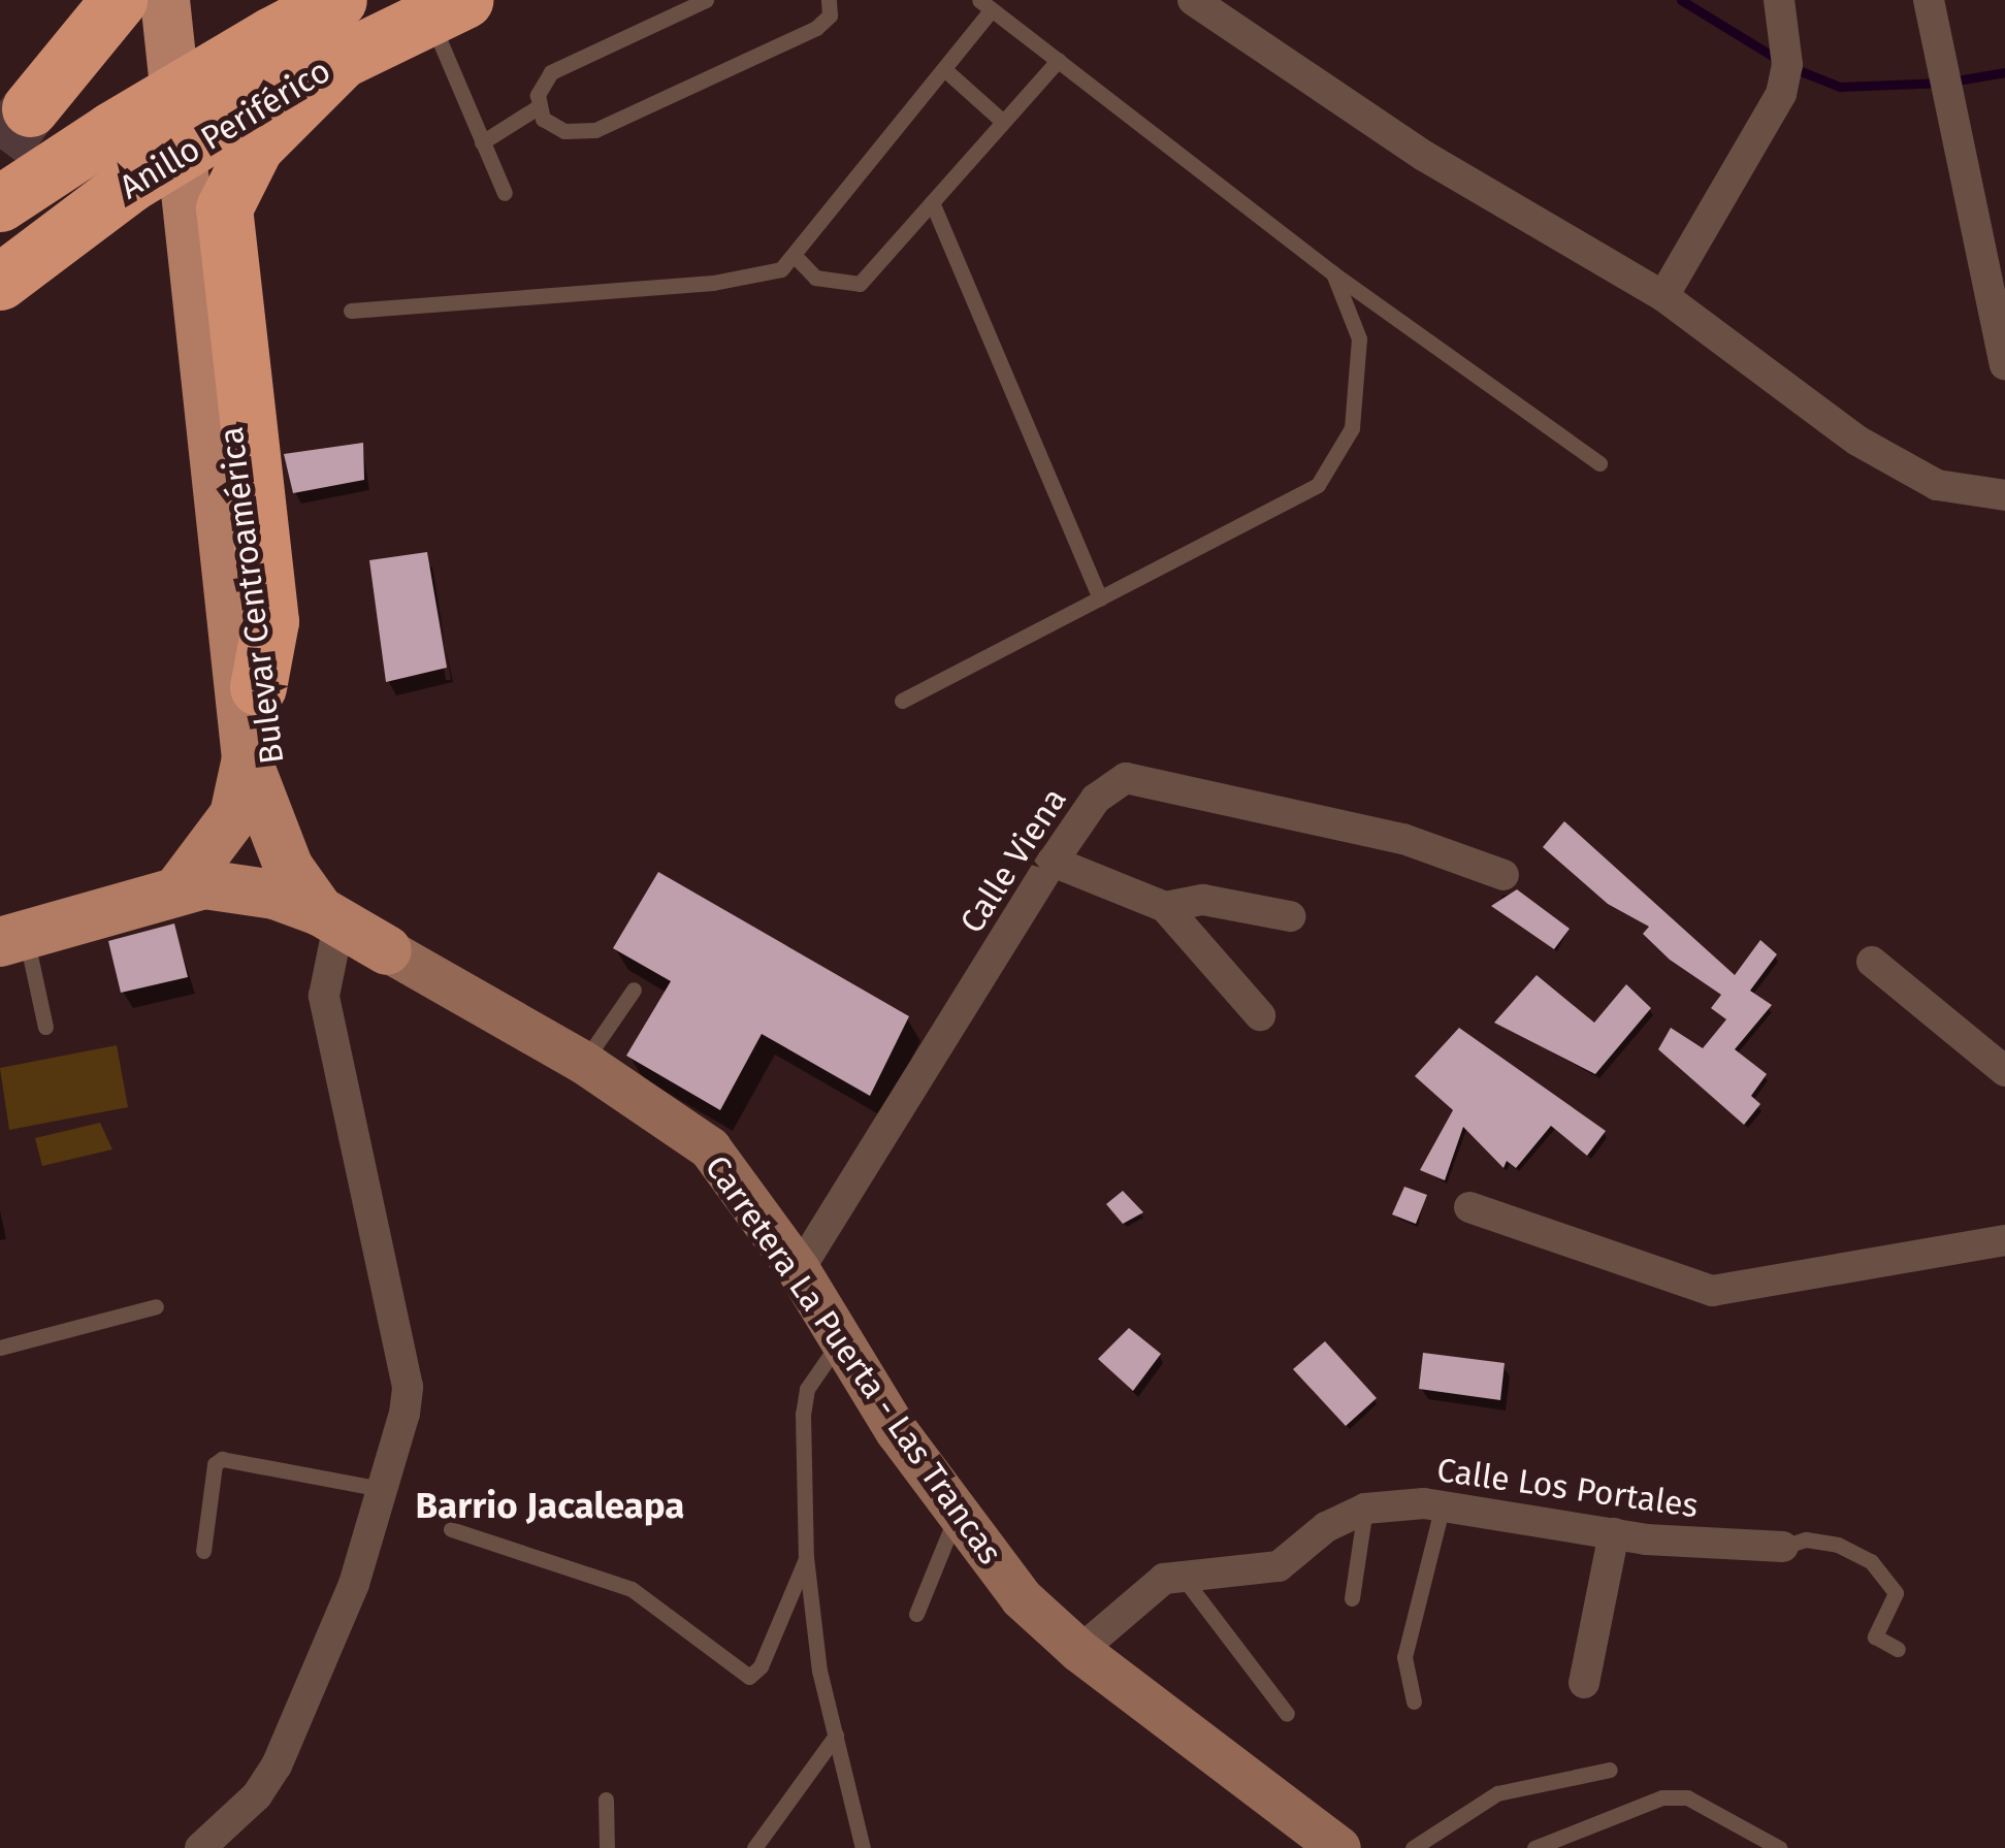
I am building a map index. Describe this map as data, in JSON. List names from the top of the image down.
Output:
{
  "streets": {
    "highway": ["Anillo Periférico"],
    "main road": ["Bulevar Centroamérica"],
    "street": ["Calle Viena", "Carretera La Puerta - Las Trancas", "Calle Los Portales"]
  },
  "crossings": [
    ["Bulevar Centroamérica", "Carretera La Puerta - Las Trancas"],
    ["Calle Viena", "Carretera La Puerta - Las Trancas"],
    ["Carretera La Puerta - Las Trancas", "Calle Los Portales"]
  ],
  "districts": ["Barrio Jacaleapa"]
}
